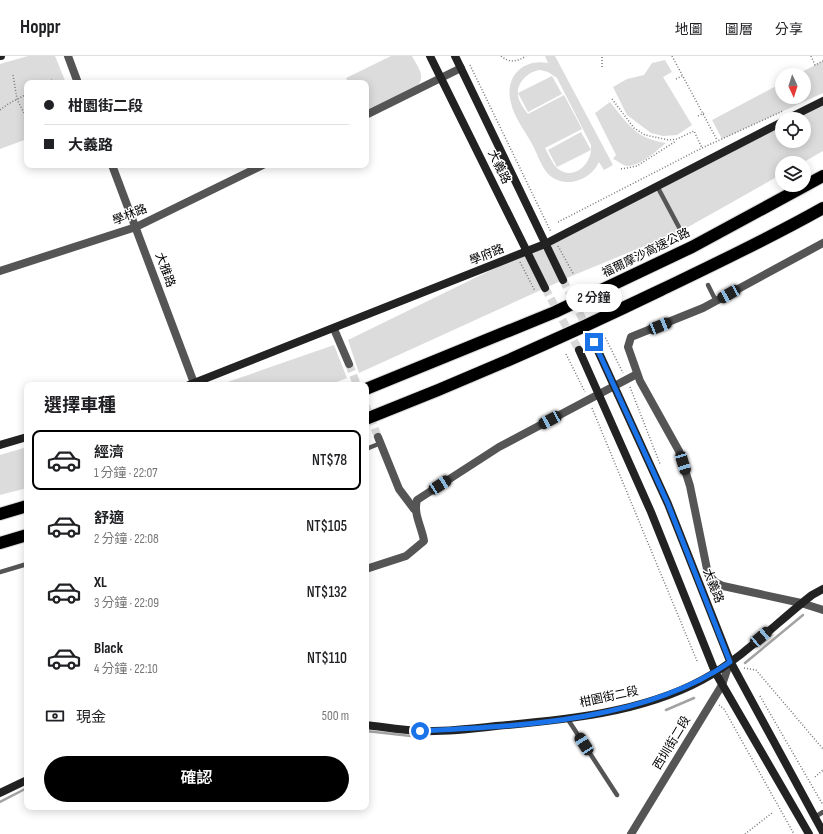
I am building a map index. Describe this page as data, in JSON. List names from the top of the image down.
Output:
{
  "streets": {
    "highway": ["福爾摩沙高速公路"],
    "street": [
      "大義路",
      "學林路",
      "學府路",
      "大雅路",
      "柑園街二段",
      "西圳街二段"
    ]
  },
  "crossings": [
    ["大義路", "學府路"],
    ["大義路", "柑園街二段"],
    ["大義路", "西圳街二段"],
    ["學林路", "大雅路"],
    ["柑園街二段", "西圳街二段"]
  ],
  "north": "bottom",
  "page": {
    "header": "Hoppr",
    "nav": ["地圖", "圖層", "分享"],
    "banner": ["柑園街二段", "大義路"],
    "bubble": "2 分鐘",
    "heading": "選擇車種",
    "list": [
      {
        "name": "經濟",
        "note": "1 分鐘 · 22:07",
        "value": "NT$78"
      },
      {
        "name": "舒適",
        "note": "2 分鐘 · 22:08",
        "value": "NT$105"
      },
      {
        "name": "XL",
        "note": "3 分鐘 · 22:09",
        "value": "NT$132"
      },
      {
        "name": "Black",
        "note": "4 分鐘 · 22:10",
        "value": "NT$110"
      }
    ],
    "pay": ["現金", "500 m"],
    "buttons": "確認"
  }
}
